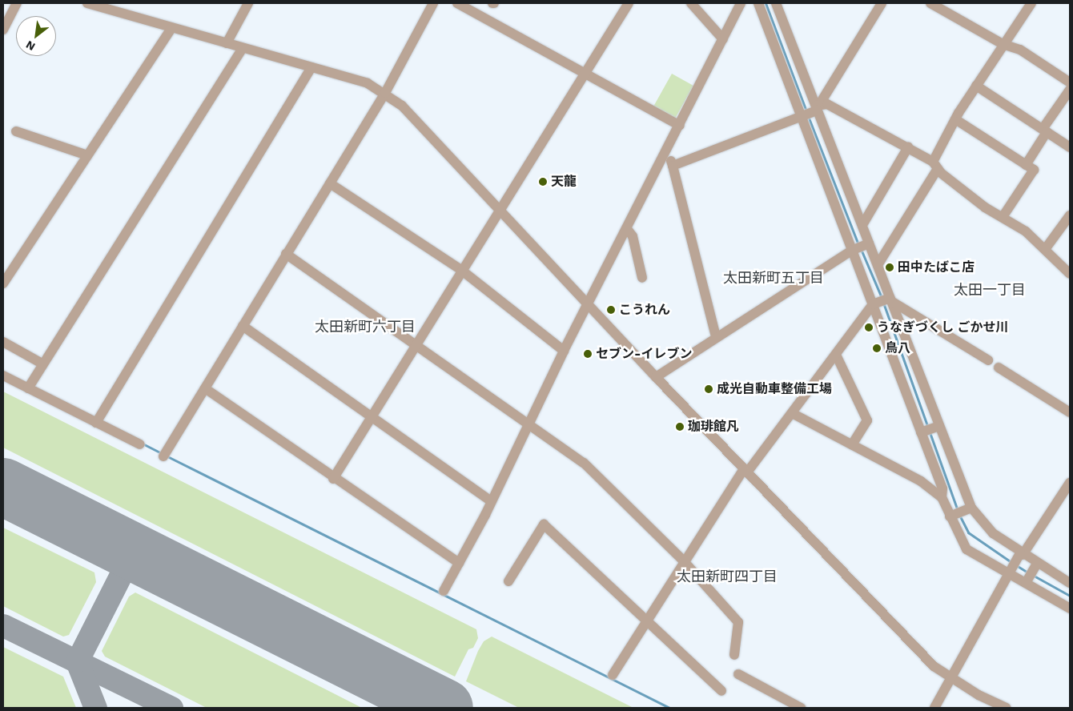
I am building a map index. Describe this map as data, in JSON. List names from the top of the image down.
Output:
{
  "districts": [
    "太田新町五丁目",
    "太田一丁目",
    "太田新町六丁目",
    "太田新町四丁目"
  ],
  "places": [
    "天龍",
    "田中たばこ店",
    "こうれん",
    "うなぎづくし ごかせ川",
    "鳥八",
    "セブン-イレブン",
    "成光自動車整備工場",
    "珈琲館凡"
  ],
  "north": "bottom left"
}
